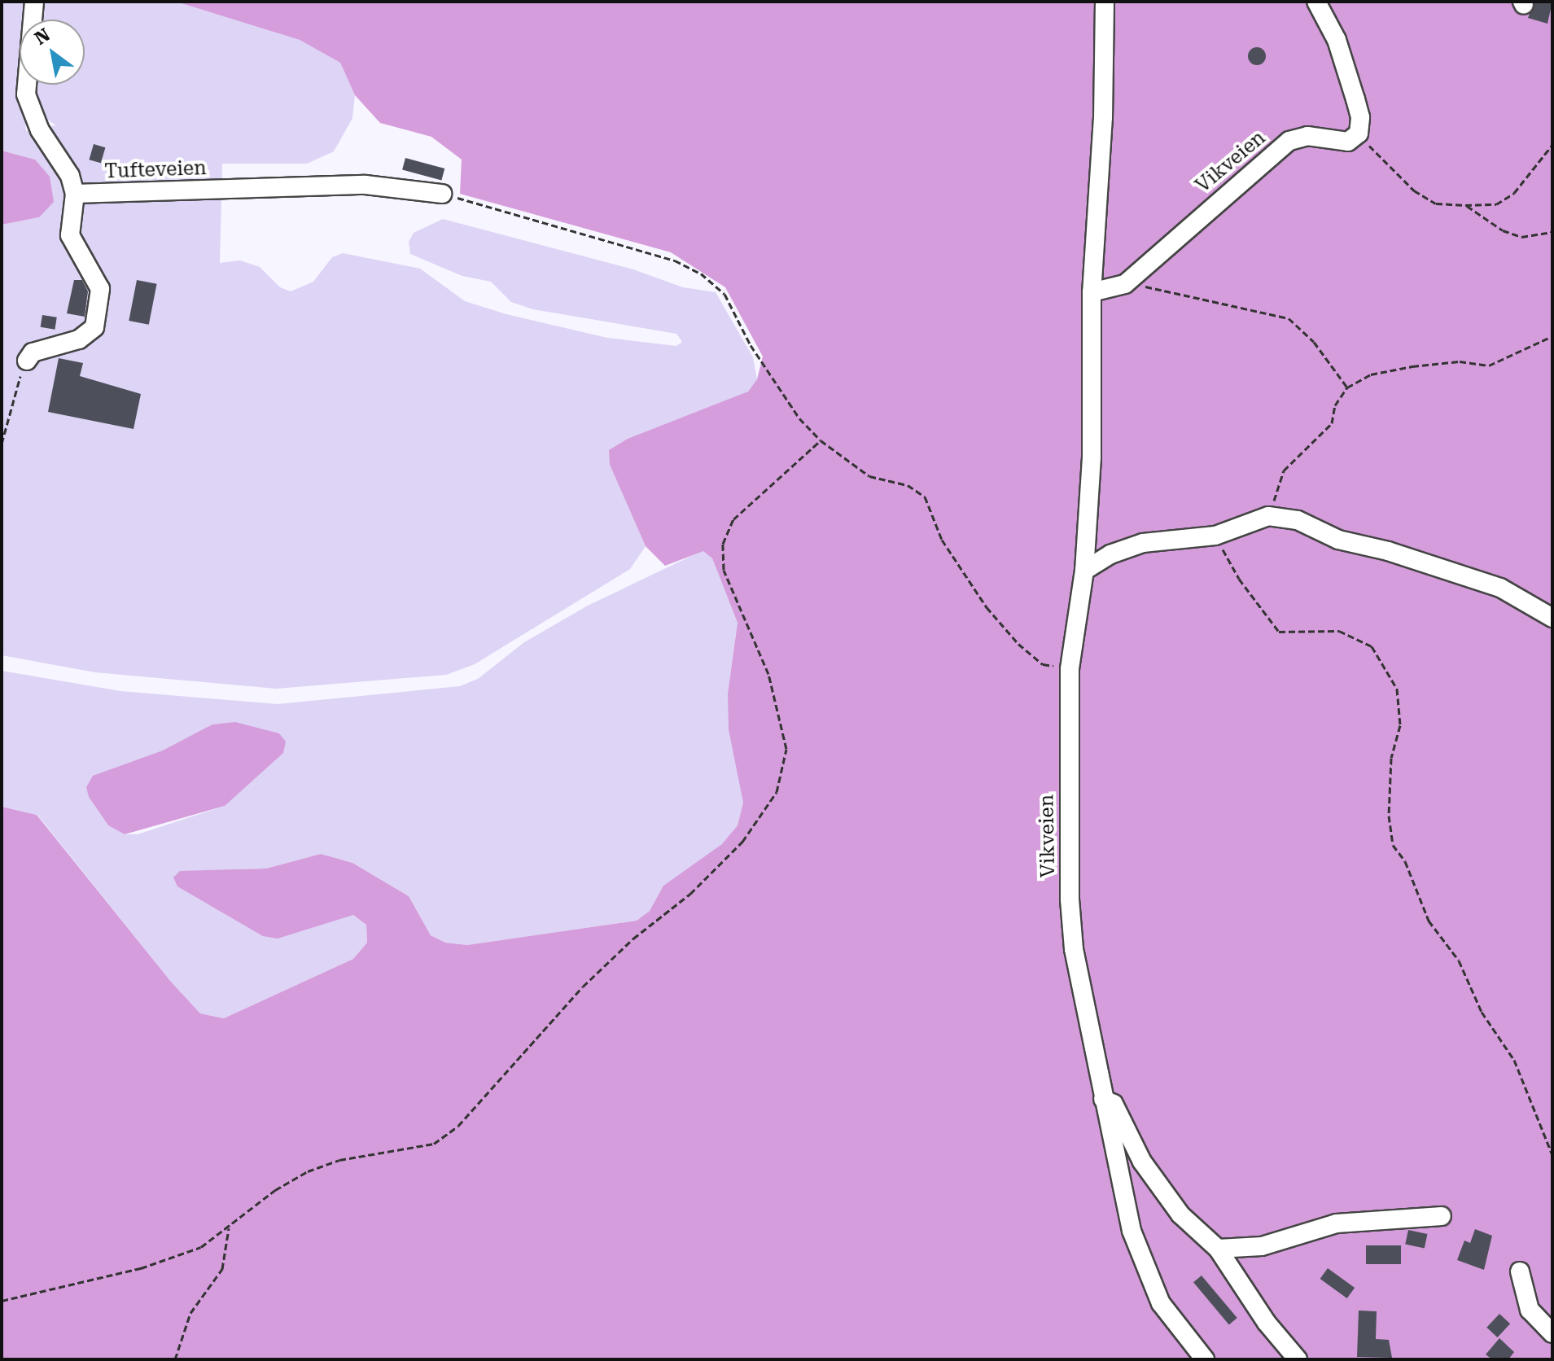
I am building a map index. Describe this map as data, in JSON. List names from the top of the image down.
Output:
{
  "streets": {
    "street": ["Vikveien", "Tufteveien"]
  },
  "north": "top left"
}
